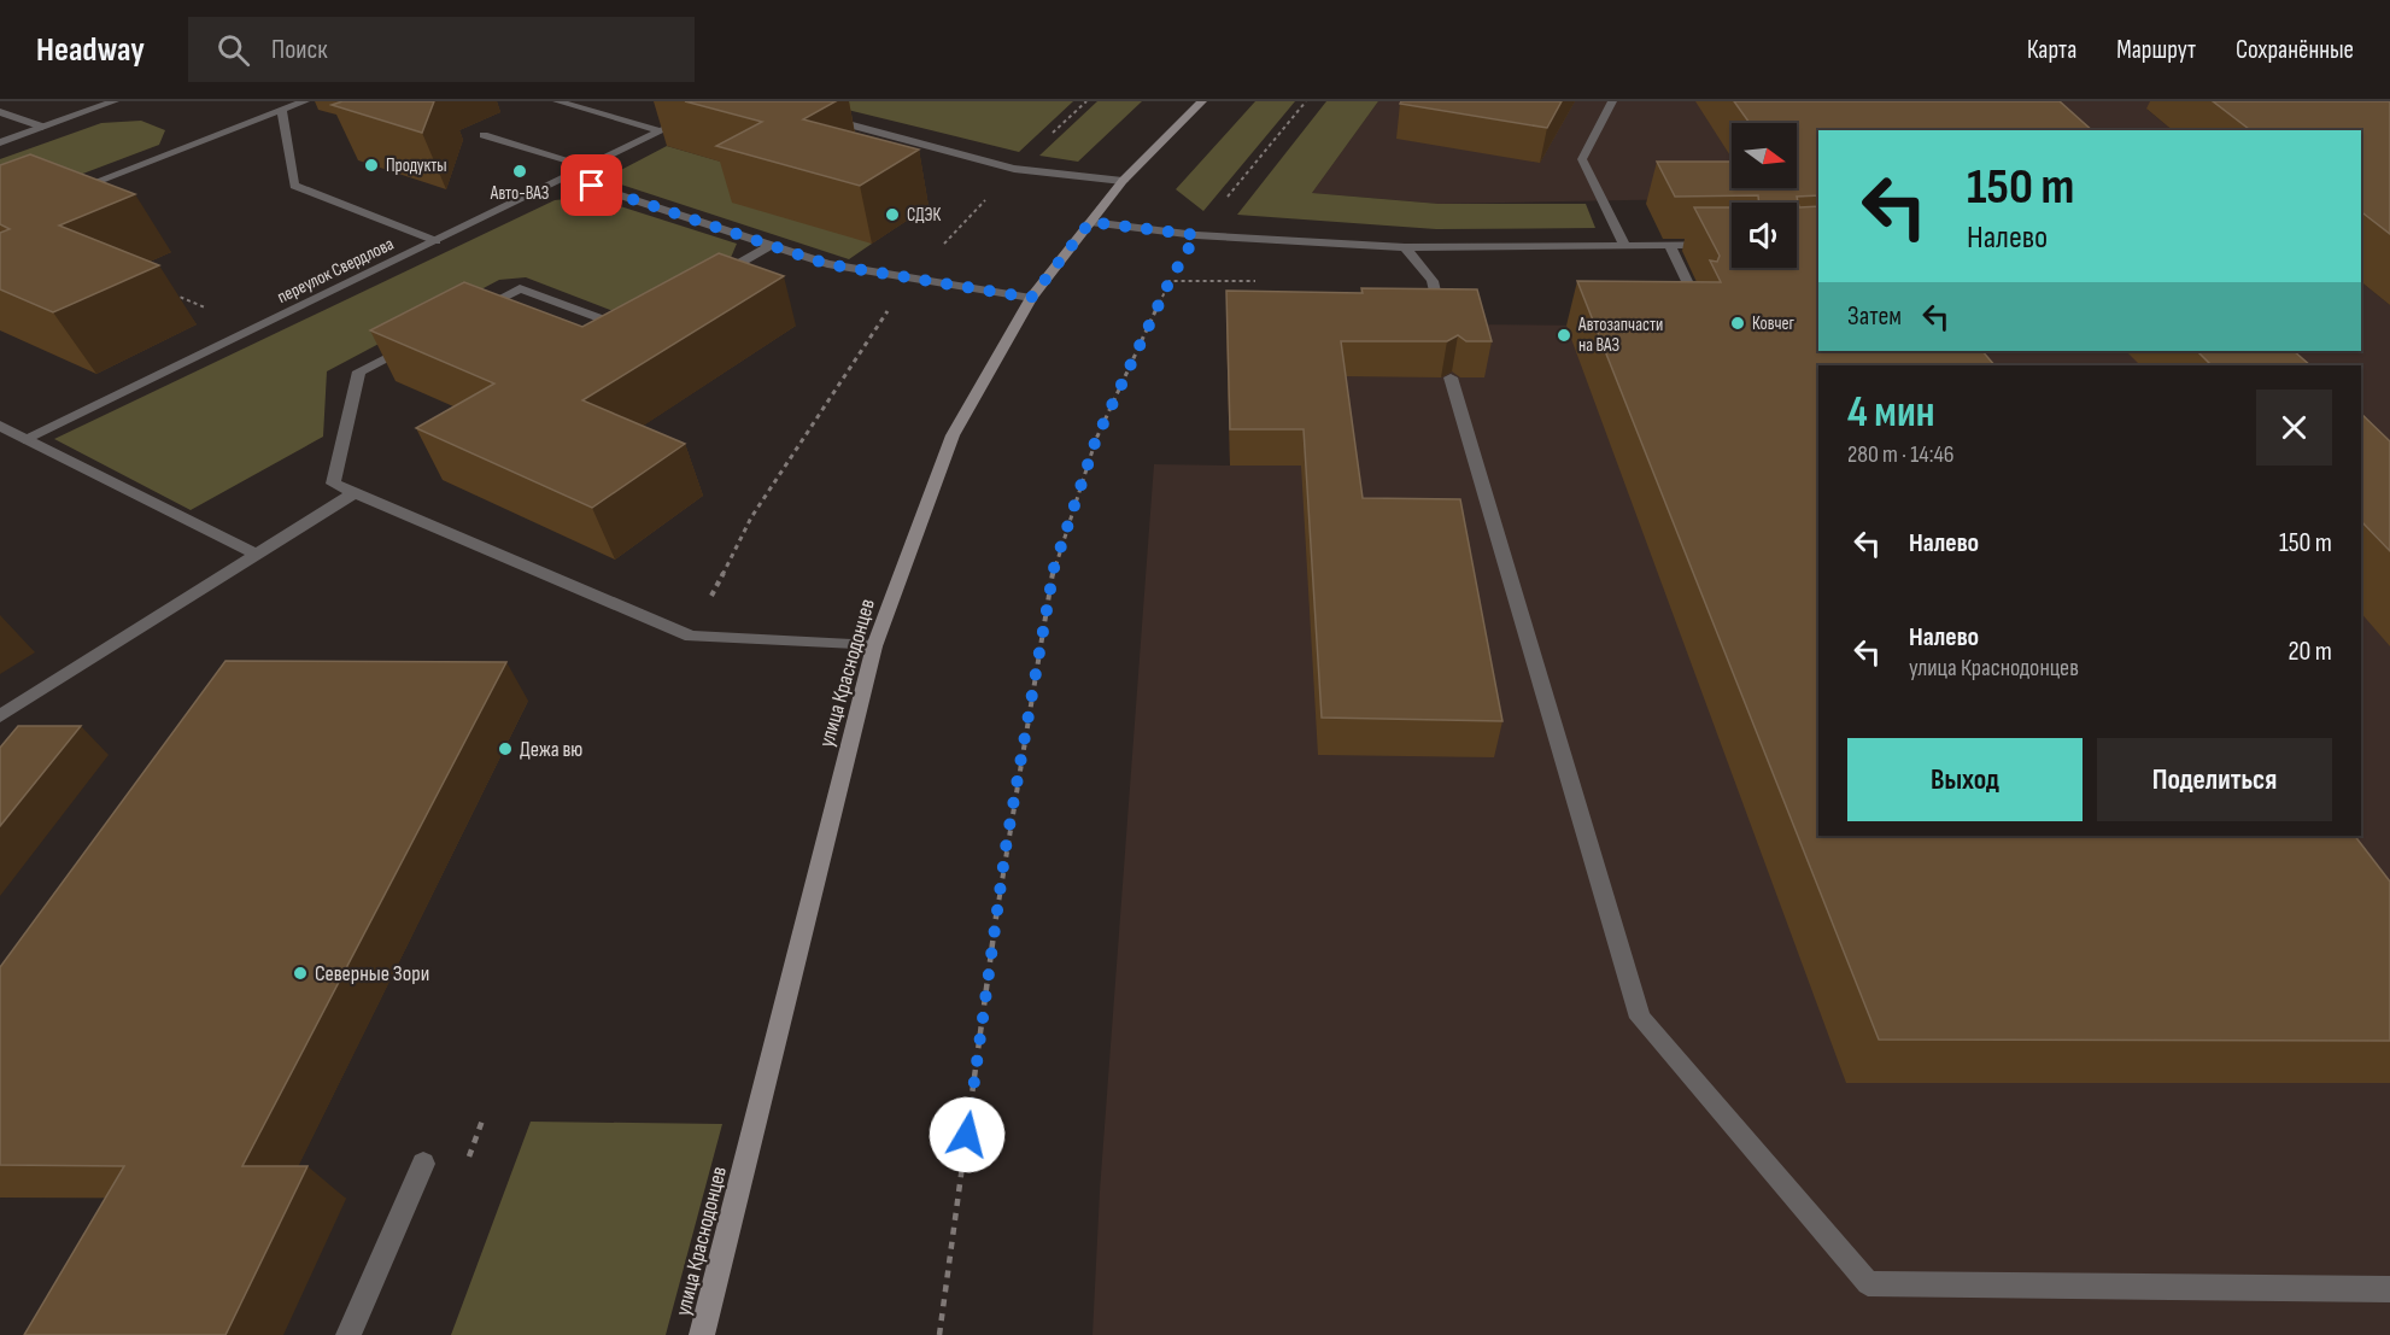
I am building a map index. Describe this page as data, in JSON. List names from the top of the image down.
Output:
{
  "streets": {
    "main road": ["улица Краснодонцев"],
    "street": ["переулок Свердлова"]
  },
  "places": [
    "Продукты",
    "Авто-ВАЗ",
    "СДЭК",
    "Ковчег",
    "Автозапчасти на ВАЗ",
    "Дежа вю",
    "Северные Зори"
  ],
  "north": "right",
  "page": {
    "header": "Headway",
    "search": "Поиск",
    "nav": ["Карта", "Маршрут", "Сохранённые"],
    "turn": ["150 m", "Налево"],
    "then": "Затем",
    "heading": ["4 мин", "280 m · 14:46"],
    "list": [
      {
        "name": "Налево",
        "value": "150 m"
      },
      {
        "name": "Налево",
        "note": "улица Краснодонцев",
        "value": "20 m"
      }
    ],
    "buttons": ["Выход", "Поделиться"]
  }
}
